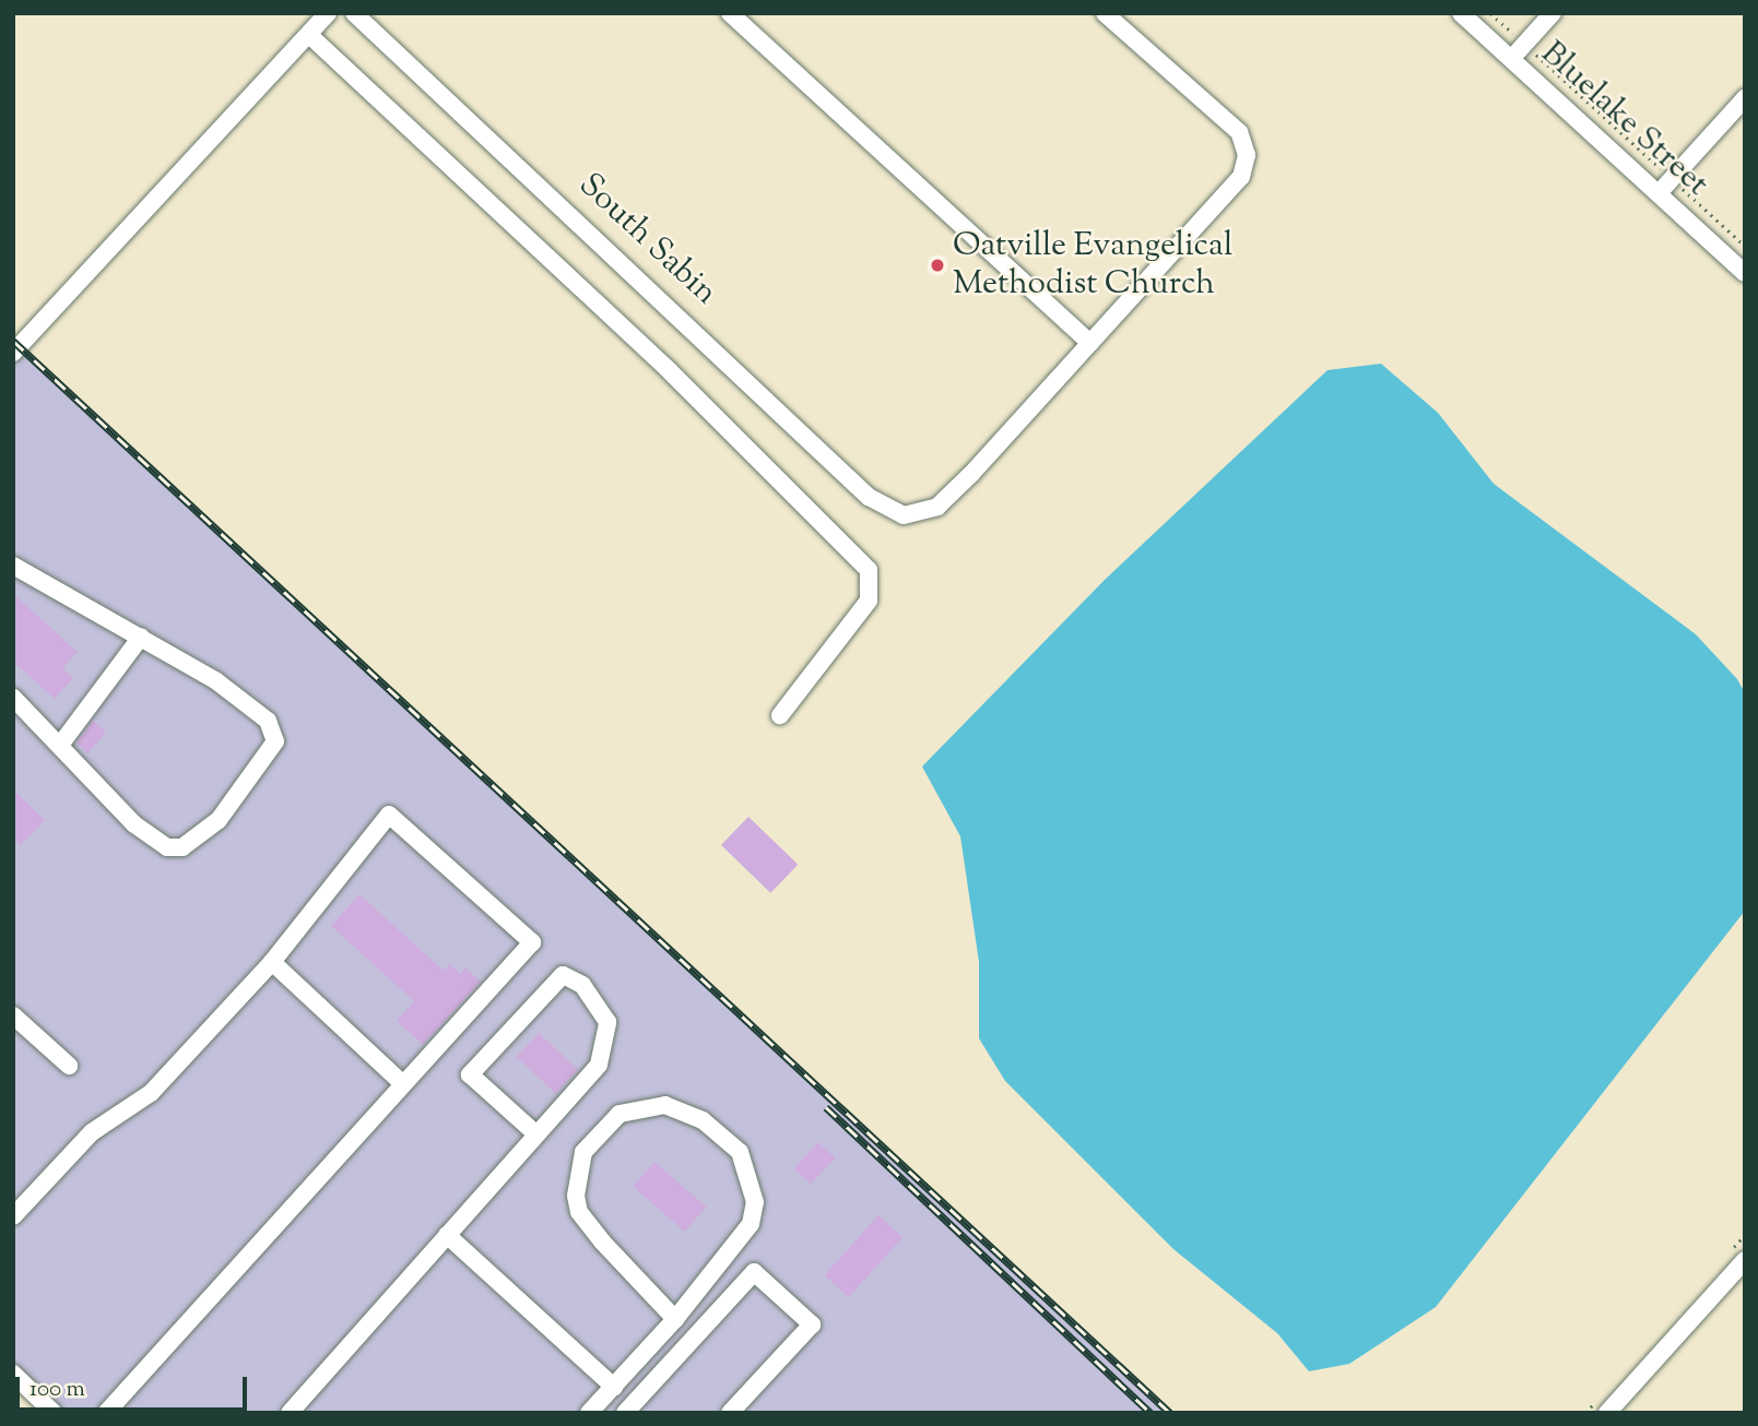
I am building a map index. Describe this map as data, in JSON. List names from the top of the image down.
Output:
{
  "streets": {
    "street": ["Bluelake Street", "South Sabin"]
  },
  "places": ["Oatville Evangelical Methodist Church"],
  "scale_bar": "100 m"
}
